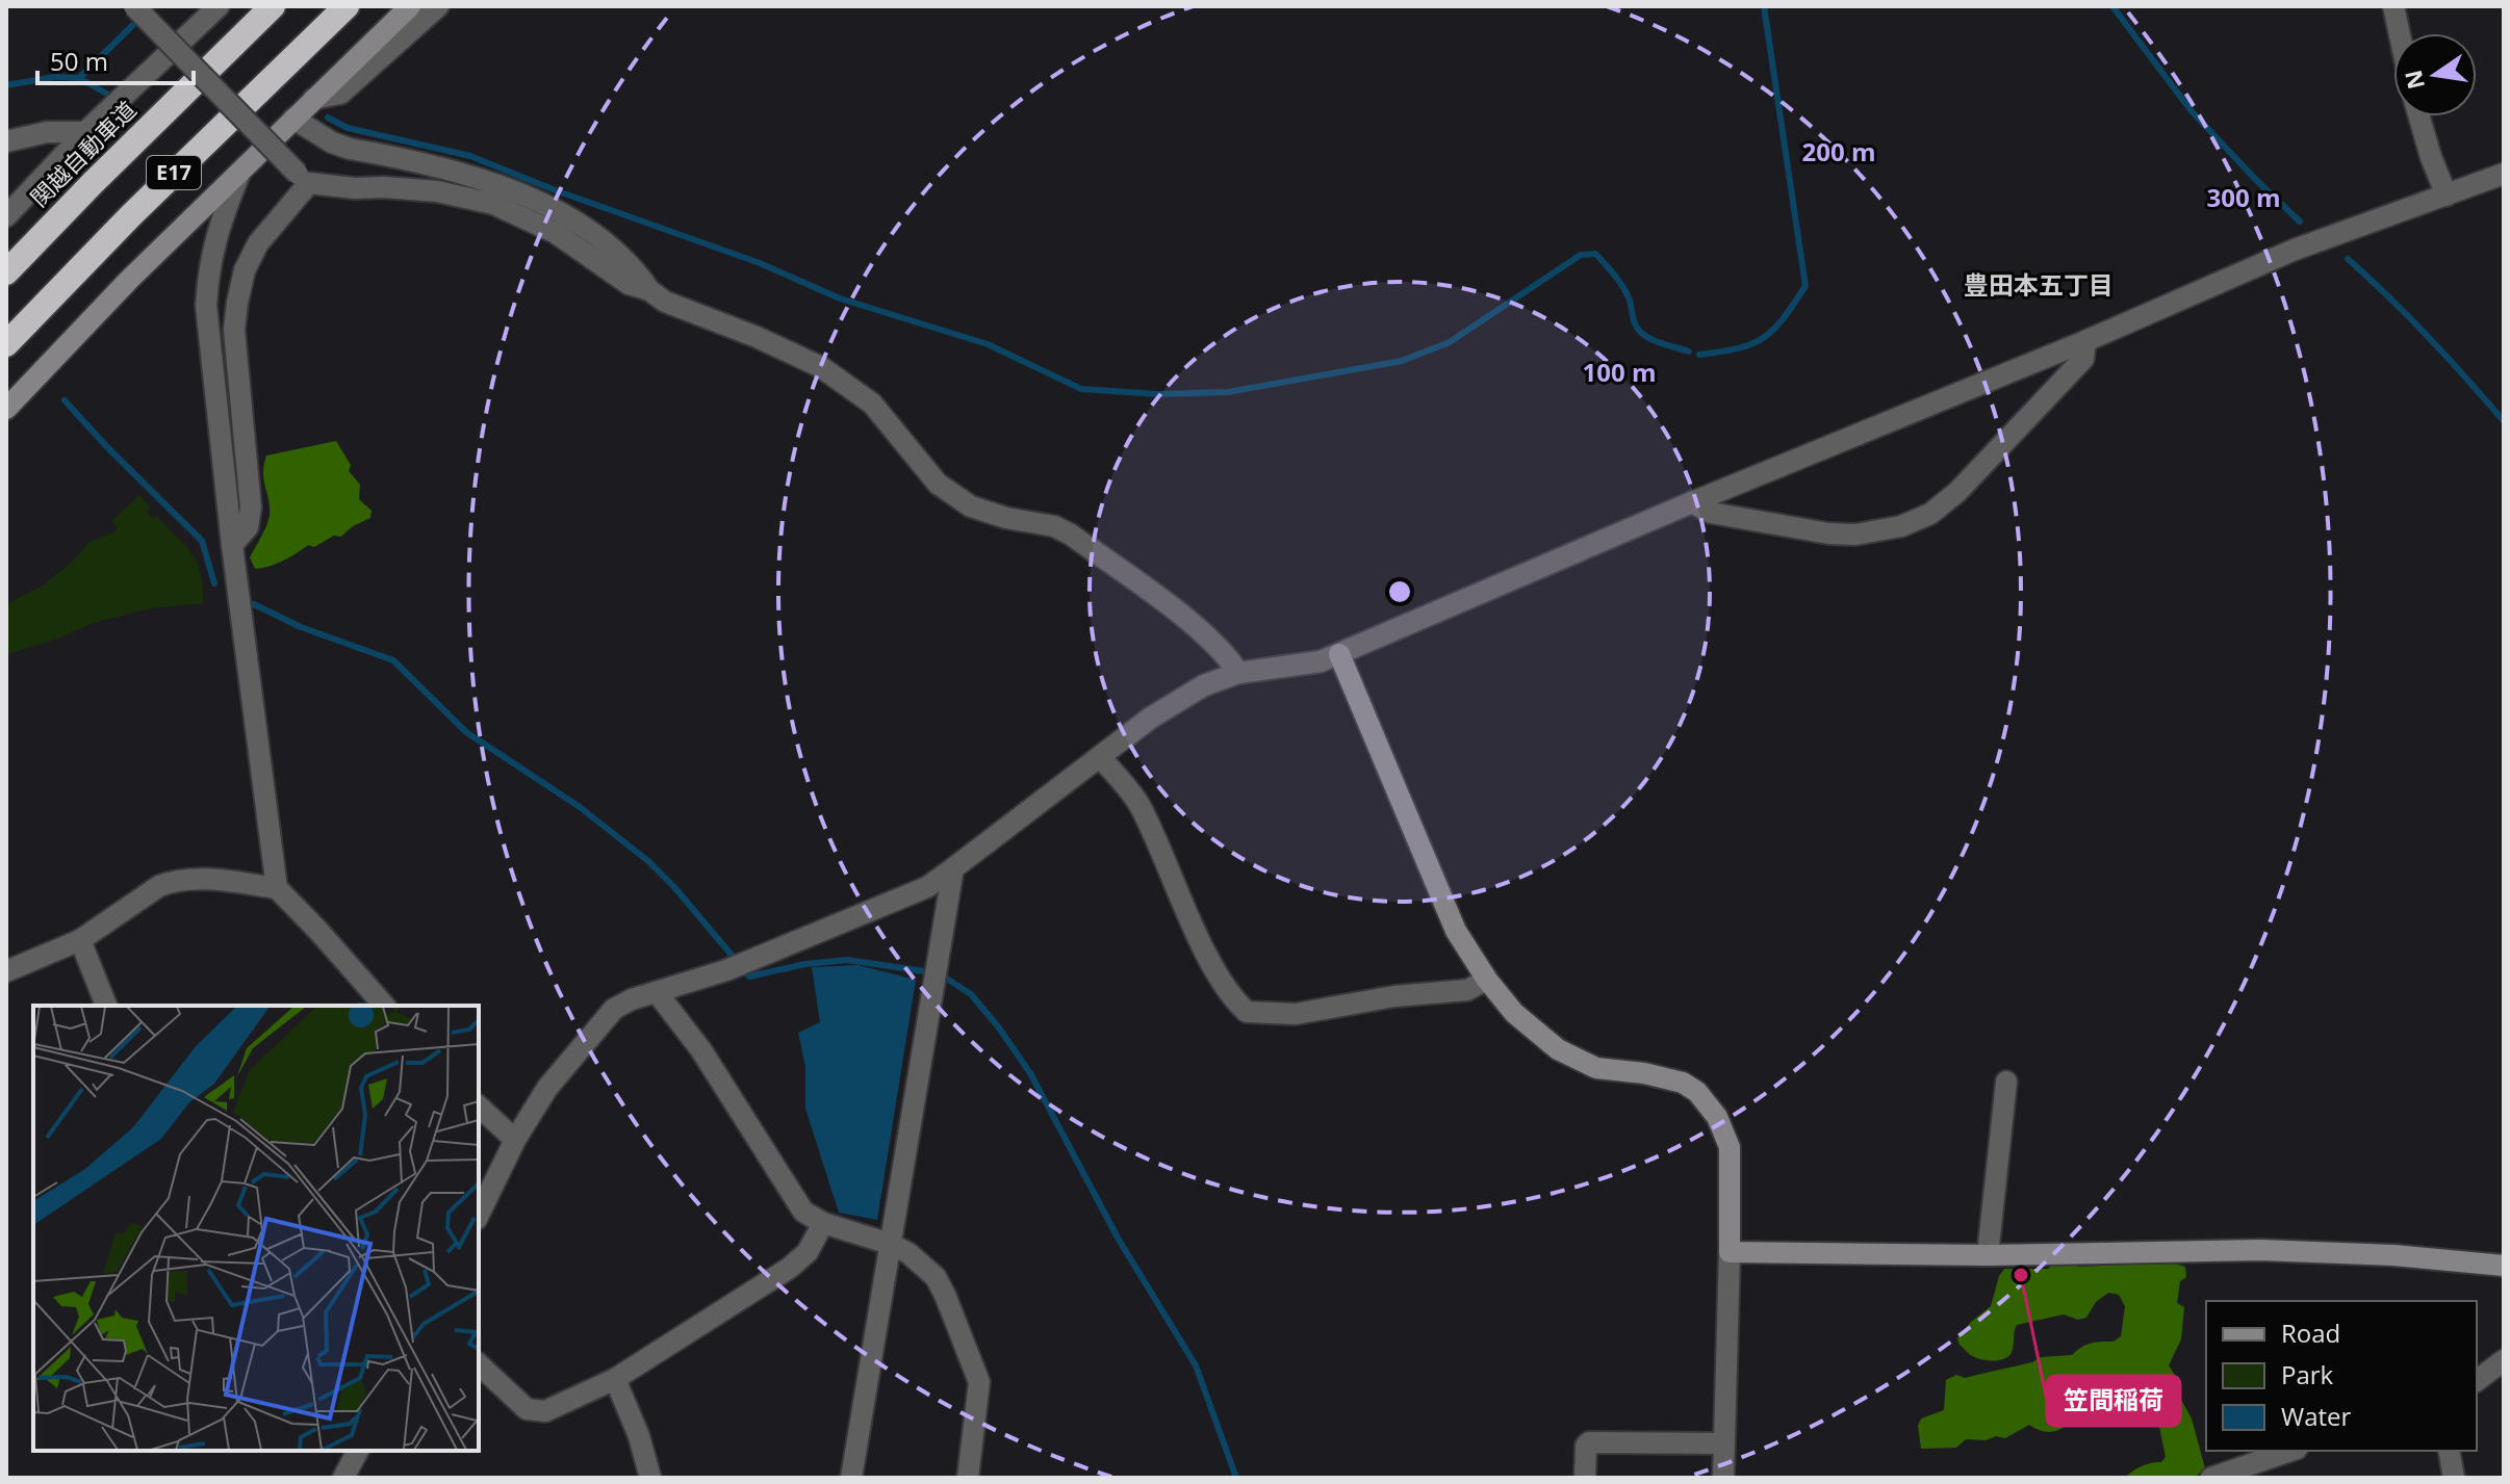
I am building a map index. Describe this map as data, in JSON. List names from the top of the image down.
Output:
{
  "streets": {
    "highway": ["関越自動車道", "E17"]
  },
  "districts": ["豊田本五丁目"],
  "places": ["笠間稲荷"],
  "legend": ["Road", "Park", "Water"],
  "scale_bar": "50 m",
  "north": "left",
  "rings": ["200 m", "300 m", "100 m"]
}
